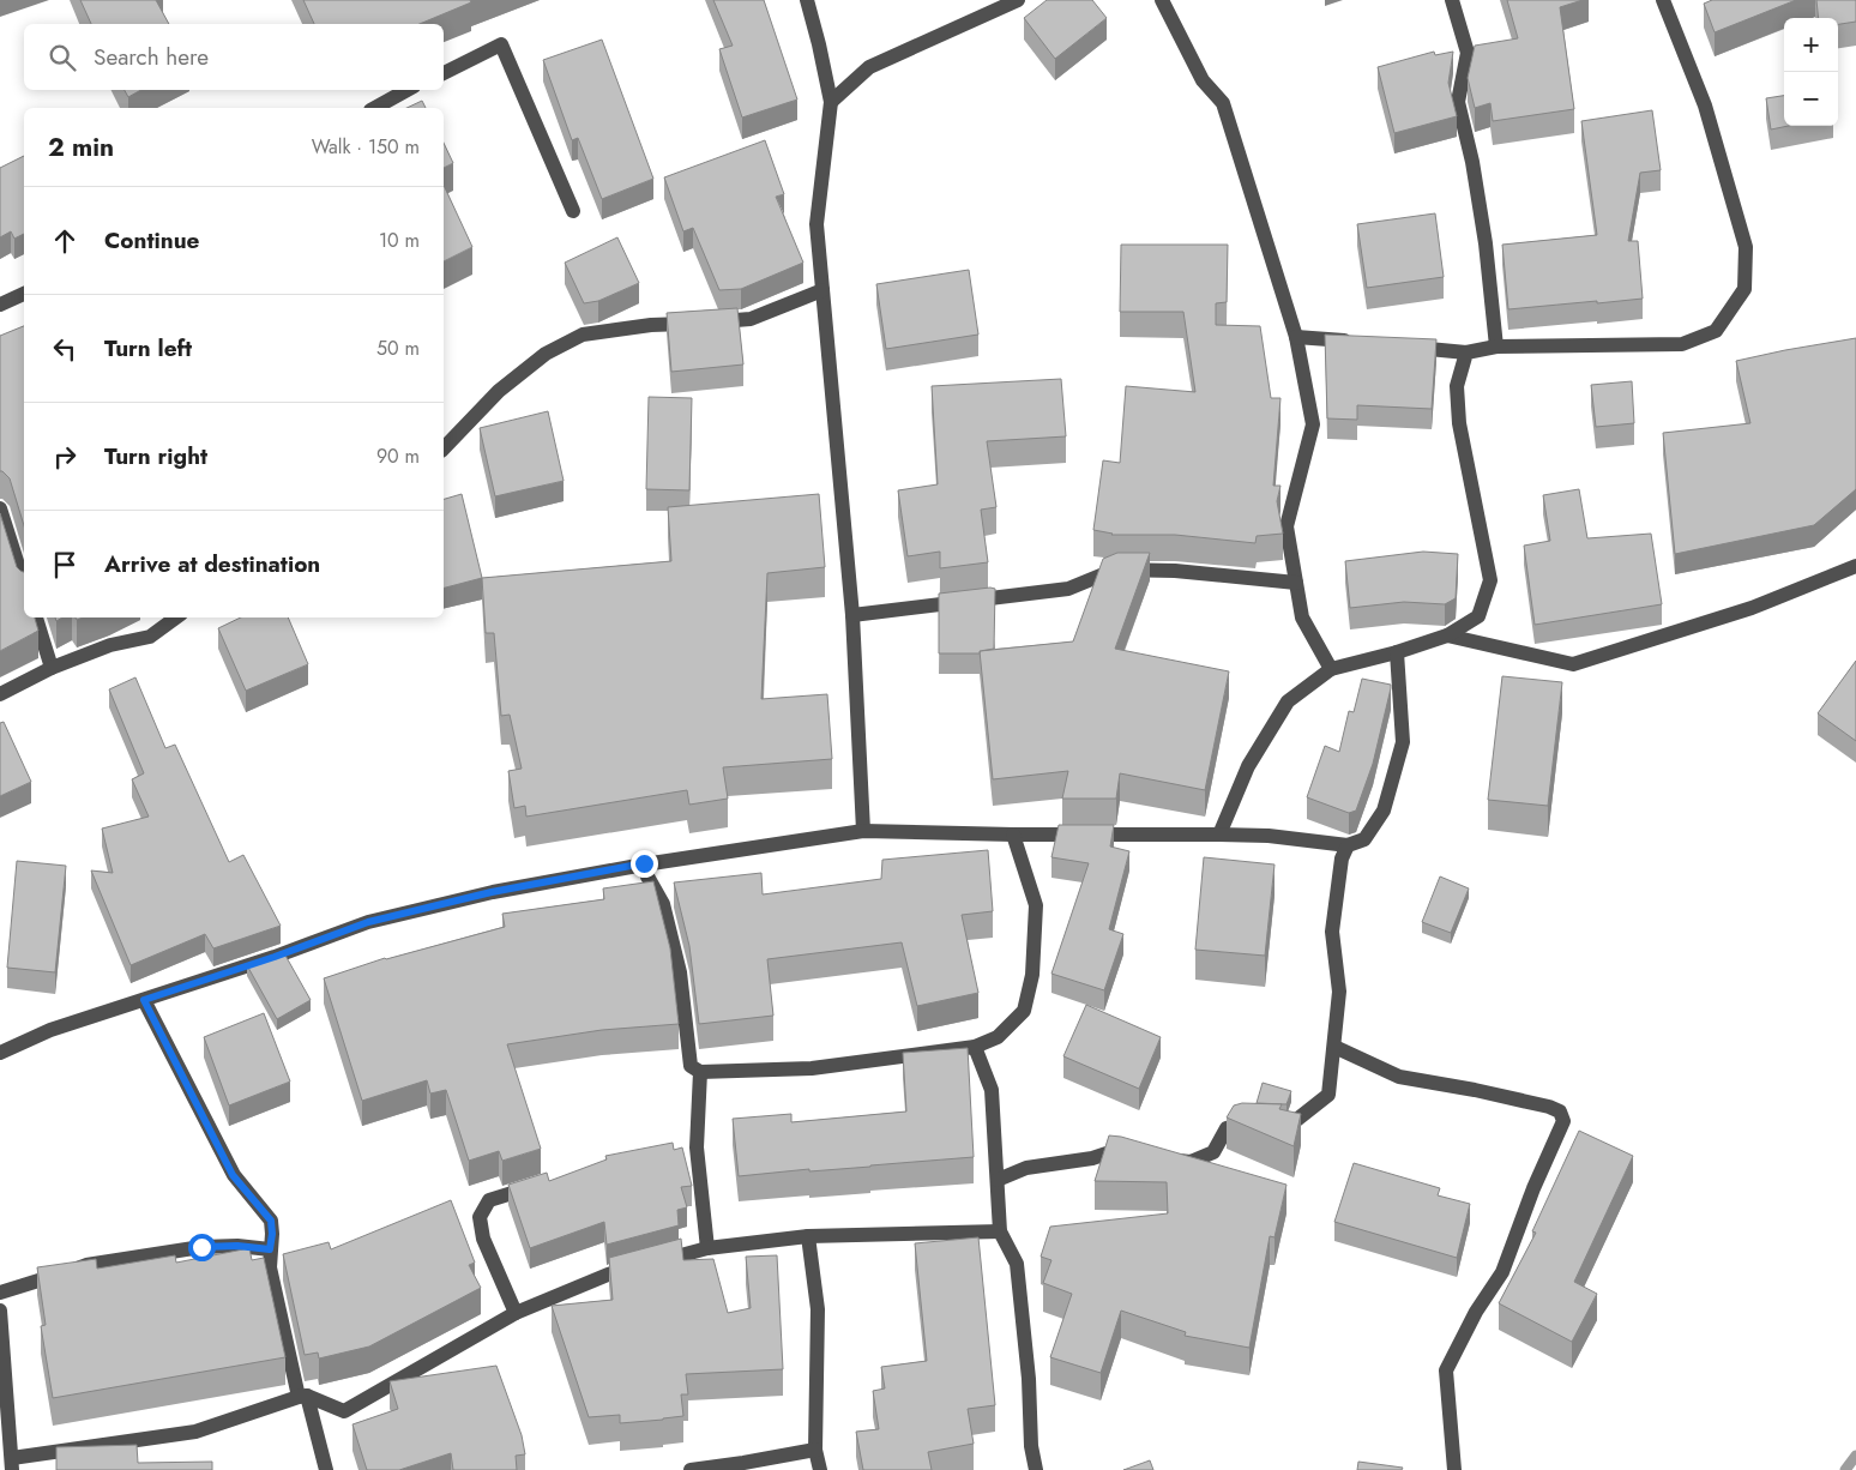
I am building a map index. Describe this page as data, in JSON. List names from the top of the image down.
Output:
{
  "page": {
    "map_buttons": ["+", "−"],
    "search": "Search here",
    "heading": ["2 min", "Walk · 150 m"],
    "list": [
      ["Continue", "10 m"],
      ["Turn left", "50 m"],
      ["Turn right", "90 m"],
      "Arrive at destination"
    ]
  }
}
